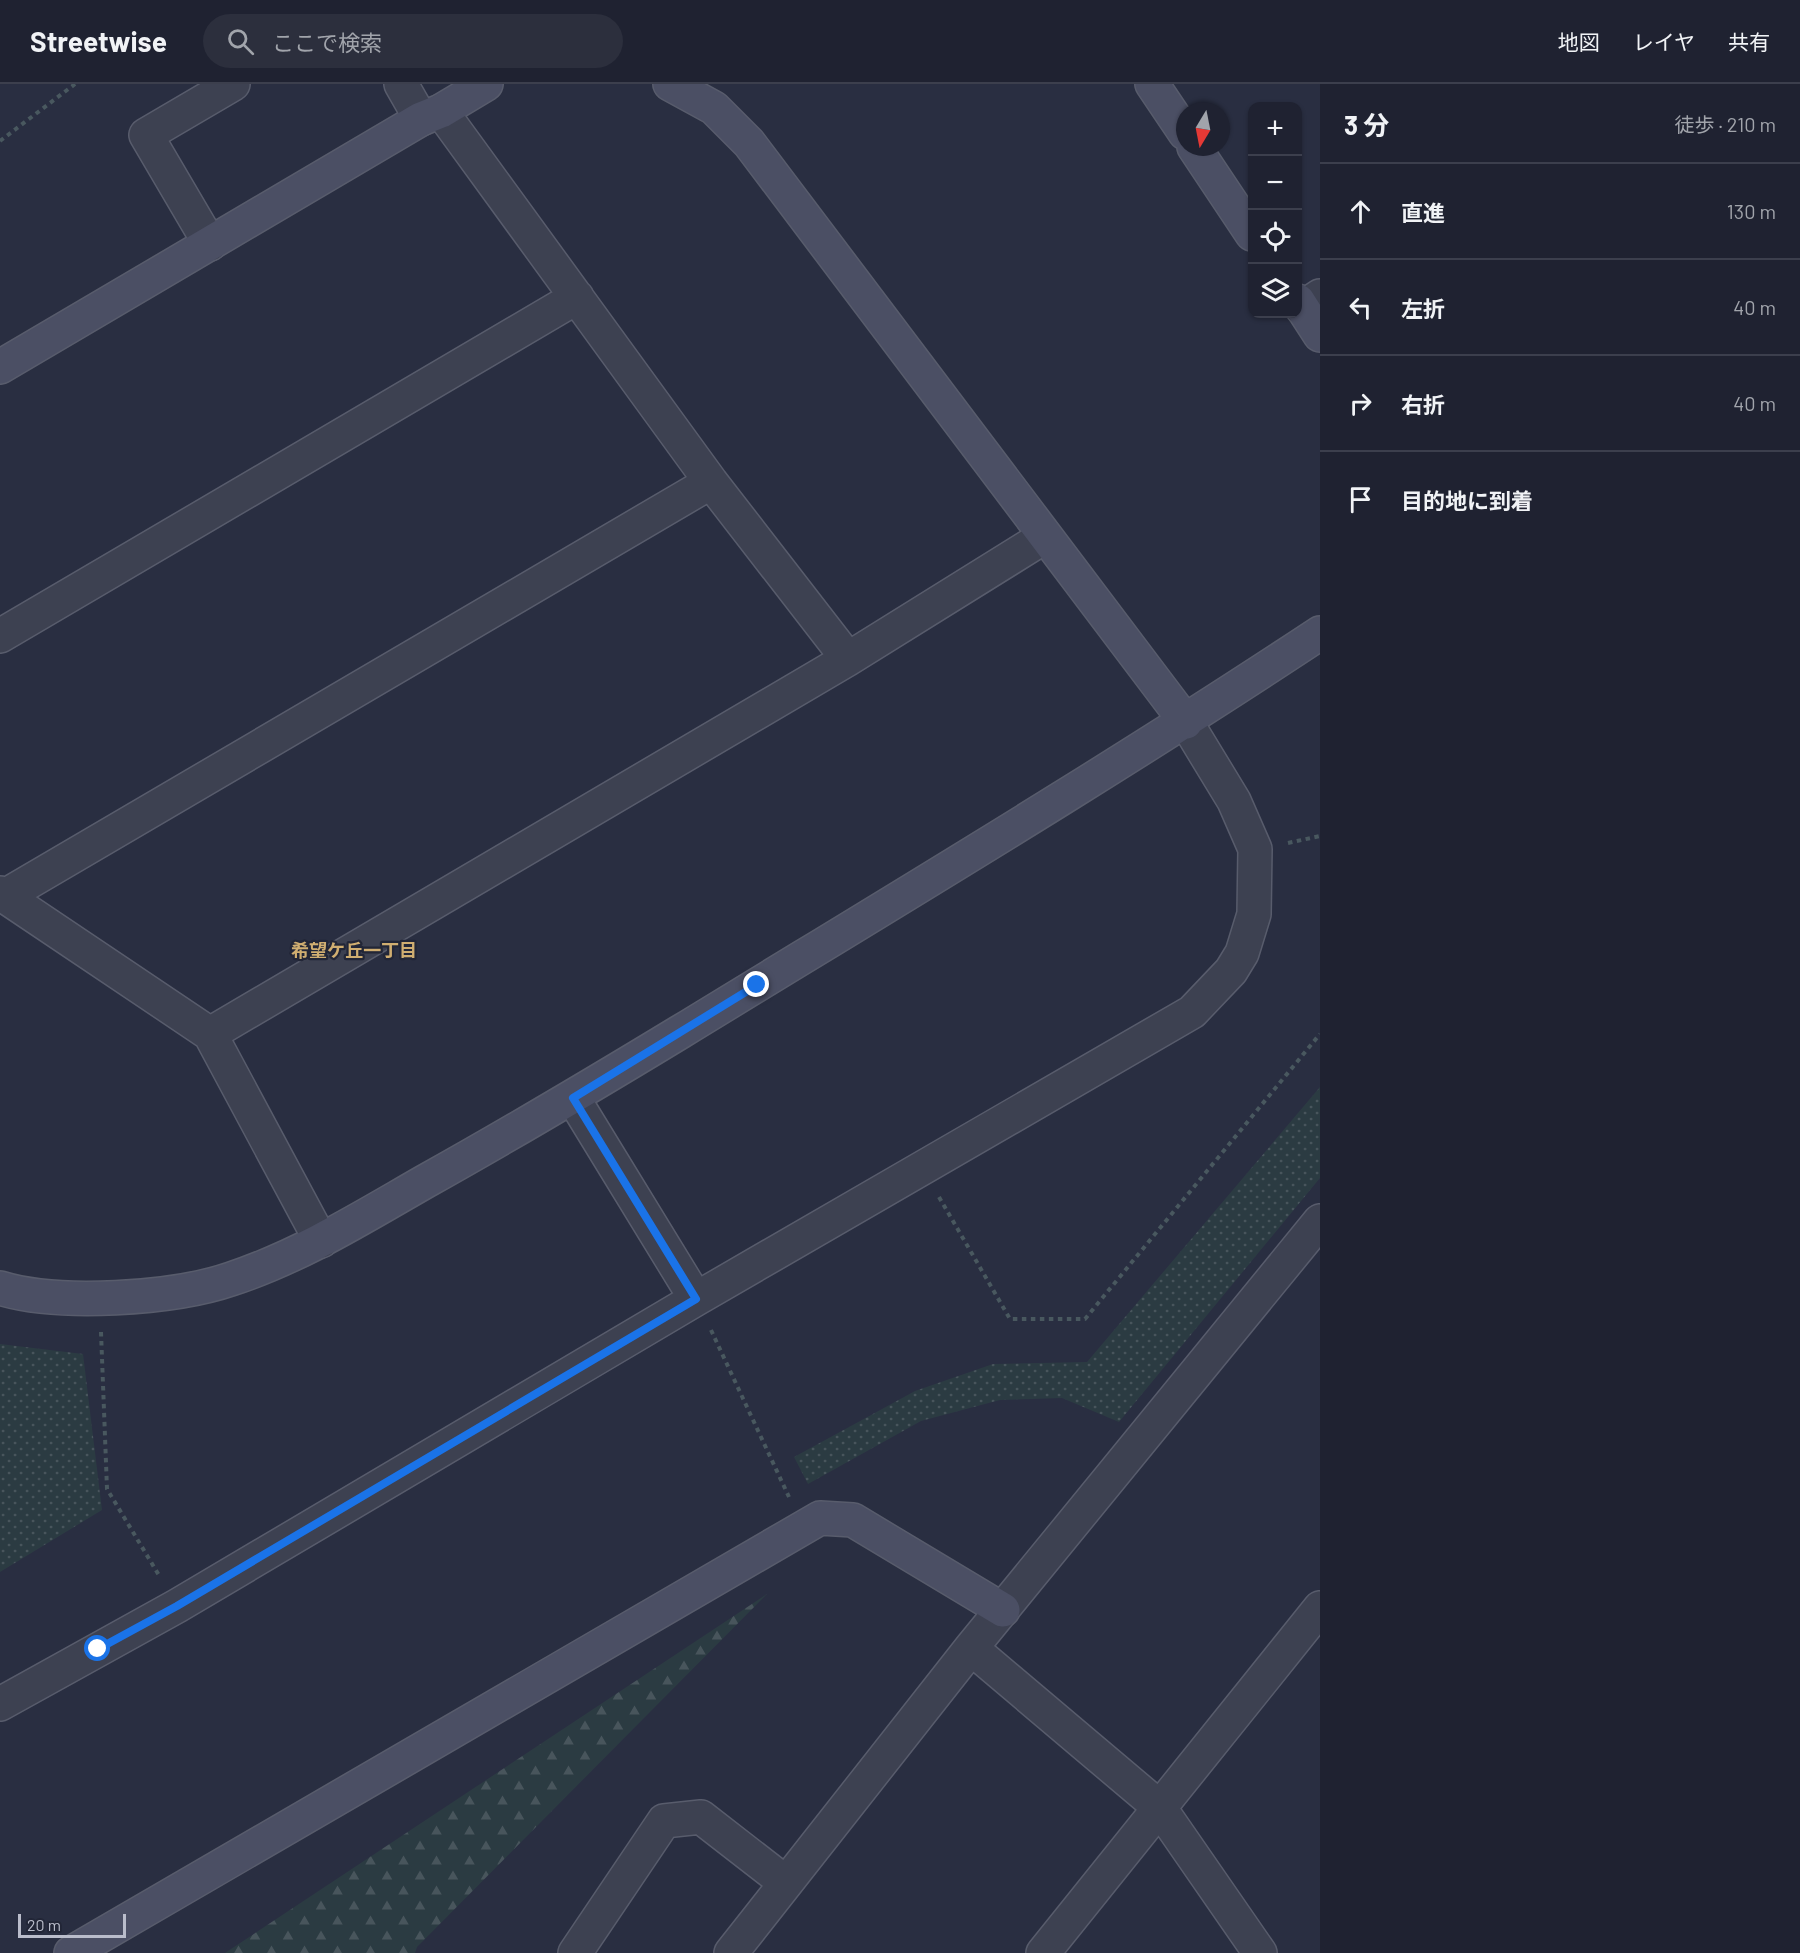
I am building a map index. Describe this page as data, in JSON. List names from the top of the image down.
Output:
{
  "districts": ["希望ケ丘一丁目"],
  "scale_bar": "20 m",
  "north": "bottom",
  "page": {
    "header": "Streetwise",
    "search": "ここで検索",
    "nav": ["地図", "レイヤ", "共有"],
    "heading": ["3 分", "徒歩 · 210 m"],
    "map_buttons": ["+", "−"],
    "list": [
      ["直進", "130 m"],
      ["左折", "40 m"],
      ["右折", "40 m"],
      "目的地に到着"
    ],
    "scale": "20 m"
  }
}
